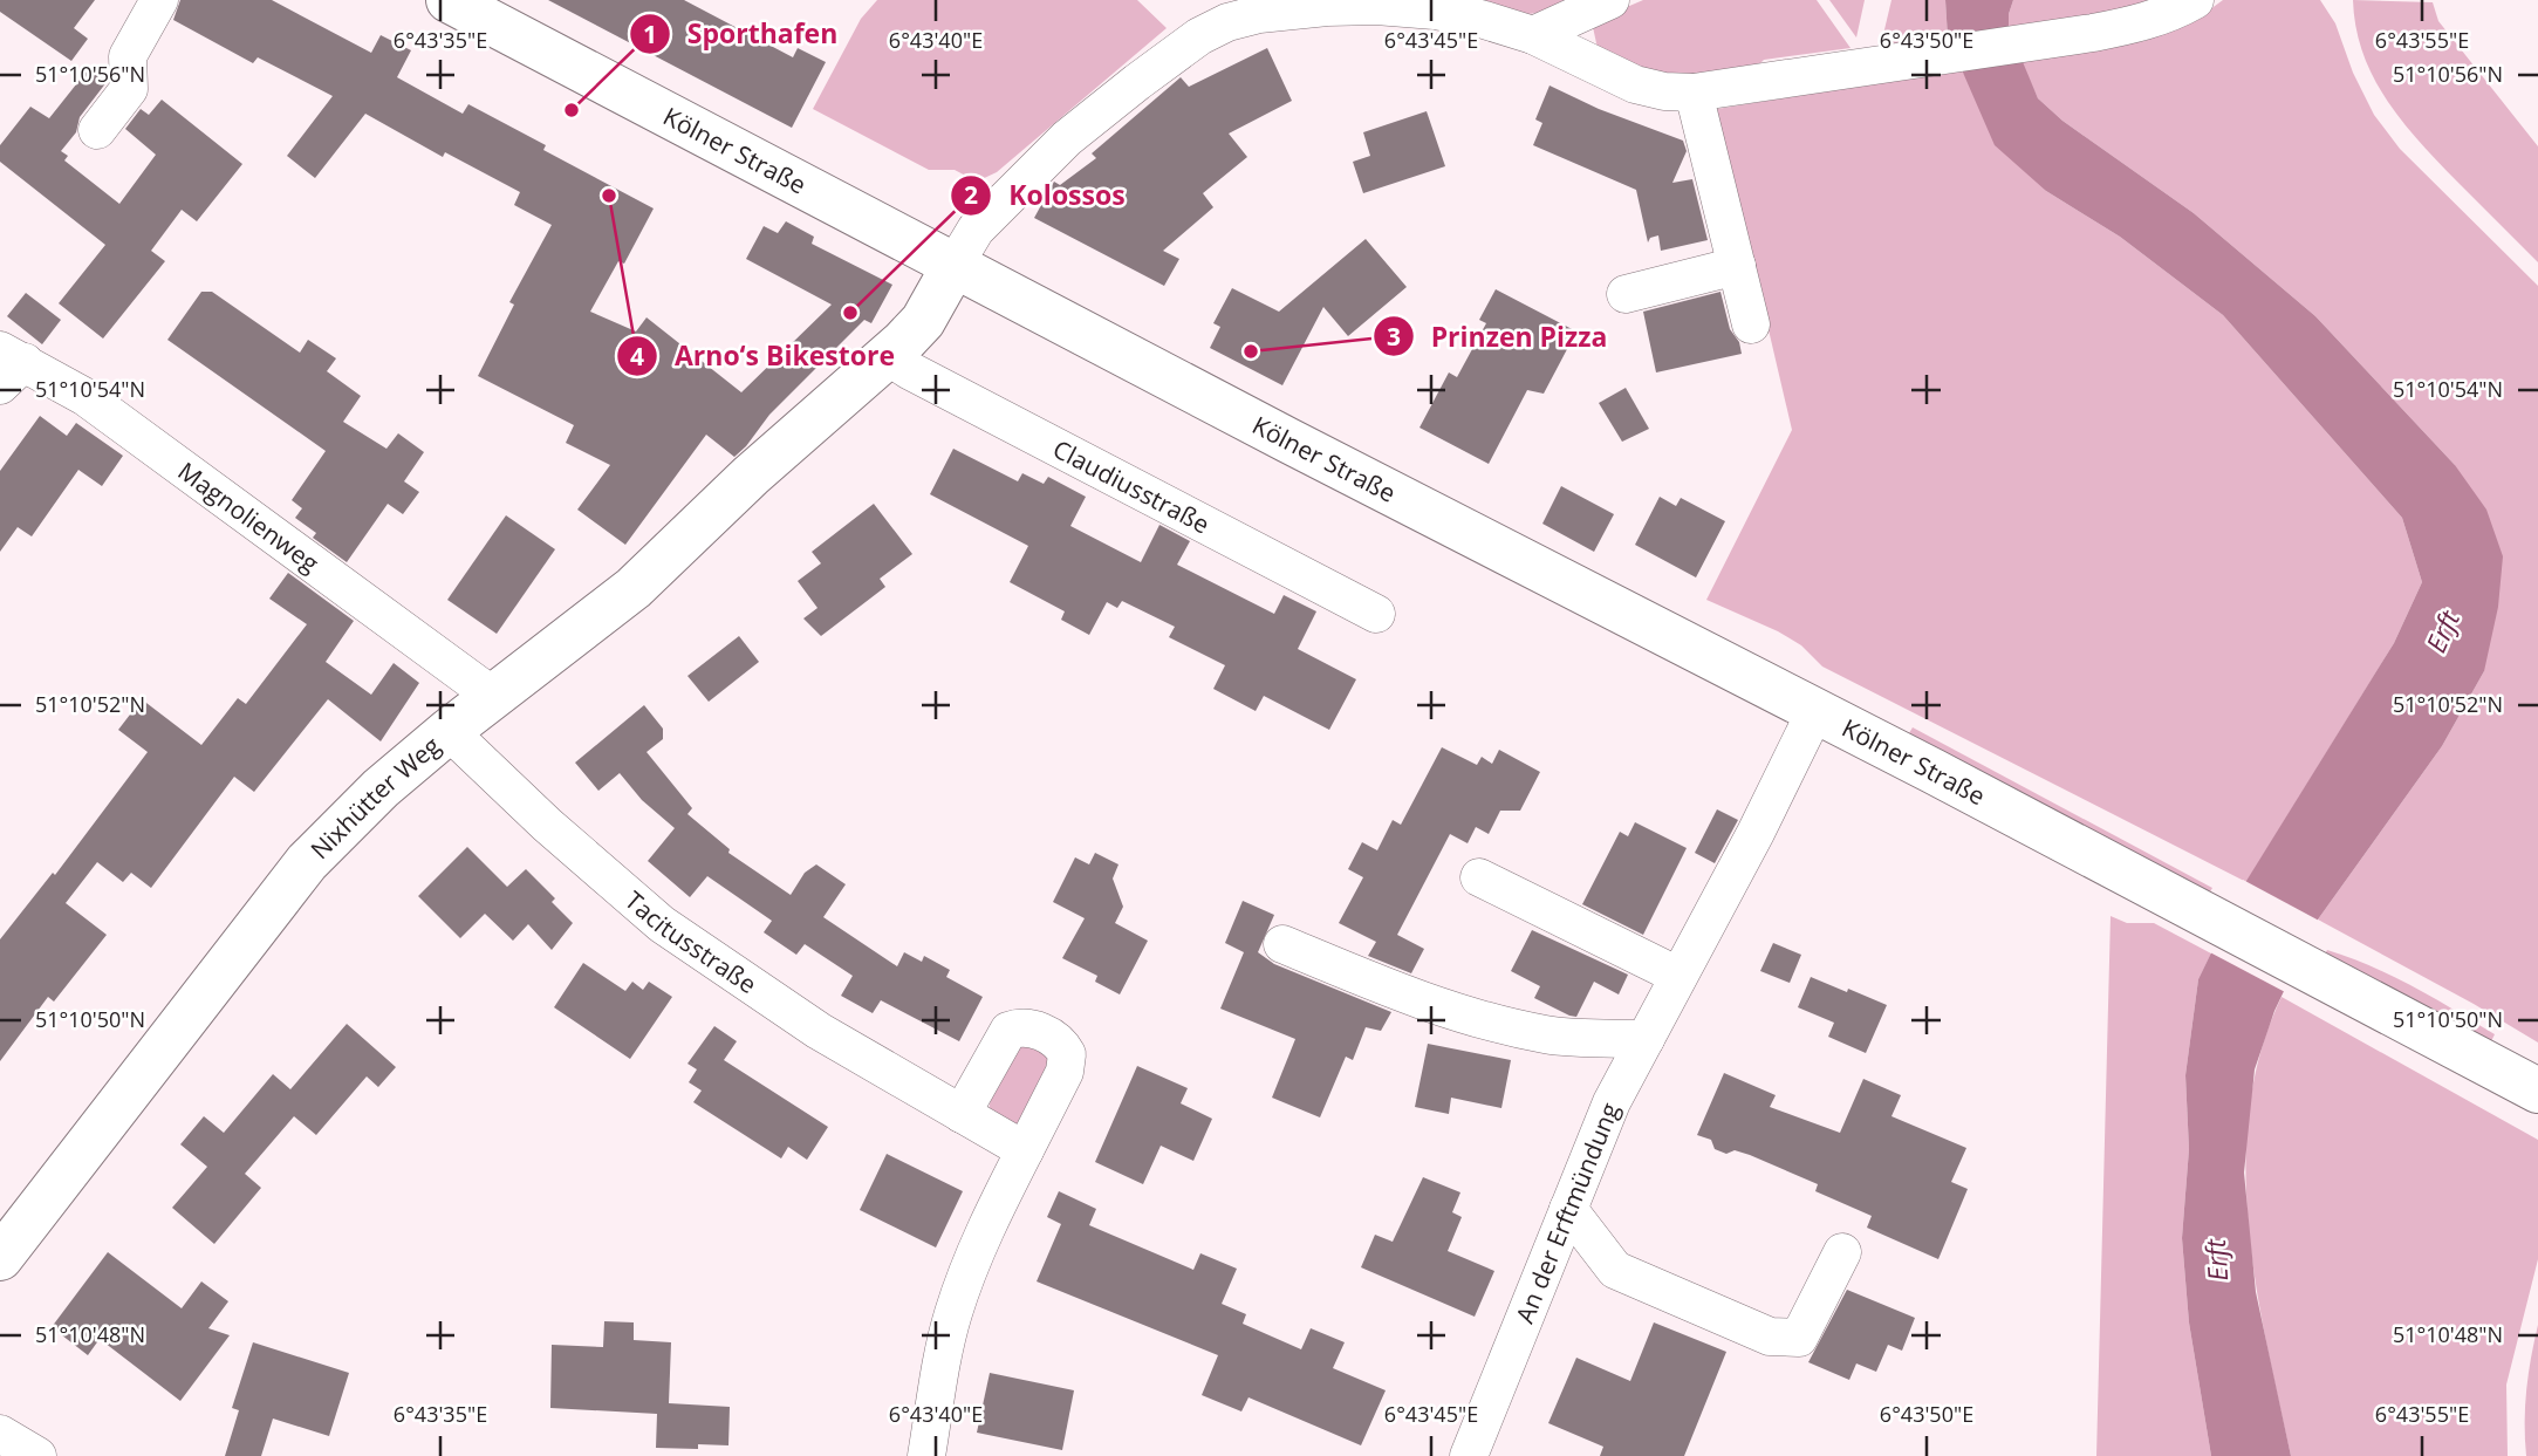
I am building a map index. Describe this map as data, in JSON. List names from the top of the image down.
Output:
{
  "streets": {
    "main road": ["Kölner Straße", "Nixhütter Weg"],
    "street": [
      "Claudiusstraße",
      "Magnolienweg",
      "Tacitusstraße",
      "An der Erftmündung"
    ]
  },
  "crossings": [
    ["Kölner Straße", "Nixhütter Weg"],
    ["Kölner Straße", "An der Erftmündung"],
    ["Claudiusstraße", "Nixhütter Weg"],
    ["Magnolienweg", "Nixhütter Weg"],
    ["Nixhütter Weg", "Tacitusstraße"]
  ],
  "water": ["Erft"],
  "places": [
    "Sporthafen",
    "Arno‘s Bikestore",
    "Kolossos",
    "Prinzen Pizza"
  ],
  "coordinates": [
    "6°43'35\"E",
    "6°43'40\"E",
    "6°43'45\"E",
    "6°43'50\"E",
    "6°43'55\"E",
    "51°10'56\"N",
    "51°10'54\"N",
    "51°10'52\"N",
    "51°10'50\"N",
    "51°10'48\"N"
  ]
}
